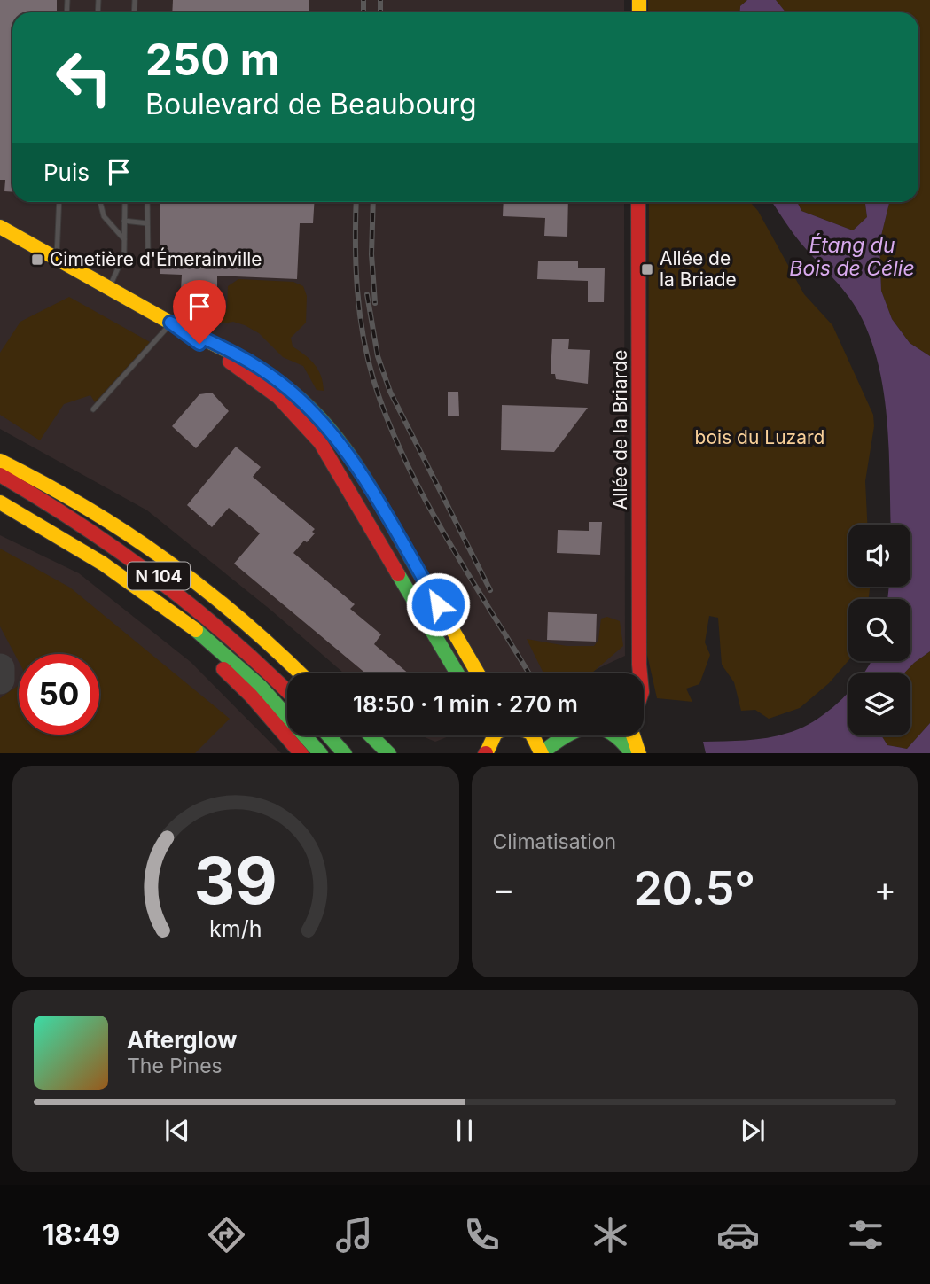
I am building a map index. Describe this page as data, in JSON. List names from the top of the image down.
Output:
{
  "streets": {
    "main road": ["Allée de la Briarde", "N 104"]
  },
  "water": ["Étang du Bois de Célie"],
  "parks": ["bois du Luzard"],
  "places": {
    "transit": ["Cimetière d'Émerainville", "Allée de la Briade"]
  },
  "page": {
    "turn": ["250 m", "Boulevard de Beaubourg"],
    "then": "Puis",
    "limit": "50",
    "trip": "18:50 · 1 min · 270 m",
    "tile": "Climatisation",
    "heat": ["−", "20.5°", "+"],
    "song": ["Afterglow", "The Pines"],
    "tabs": "18:49",
    "gauge": ["39", "km/h"]
  }
}
